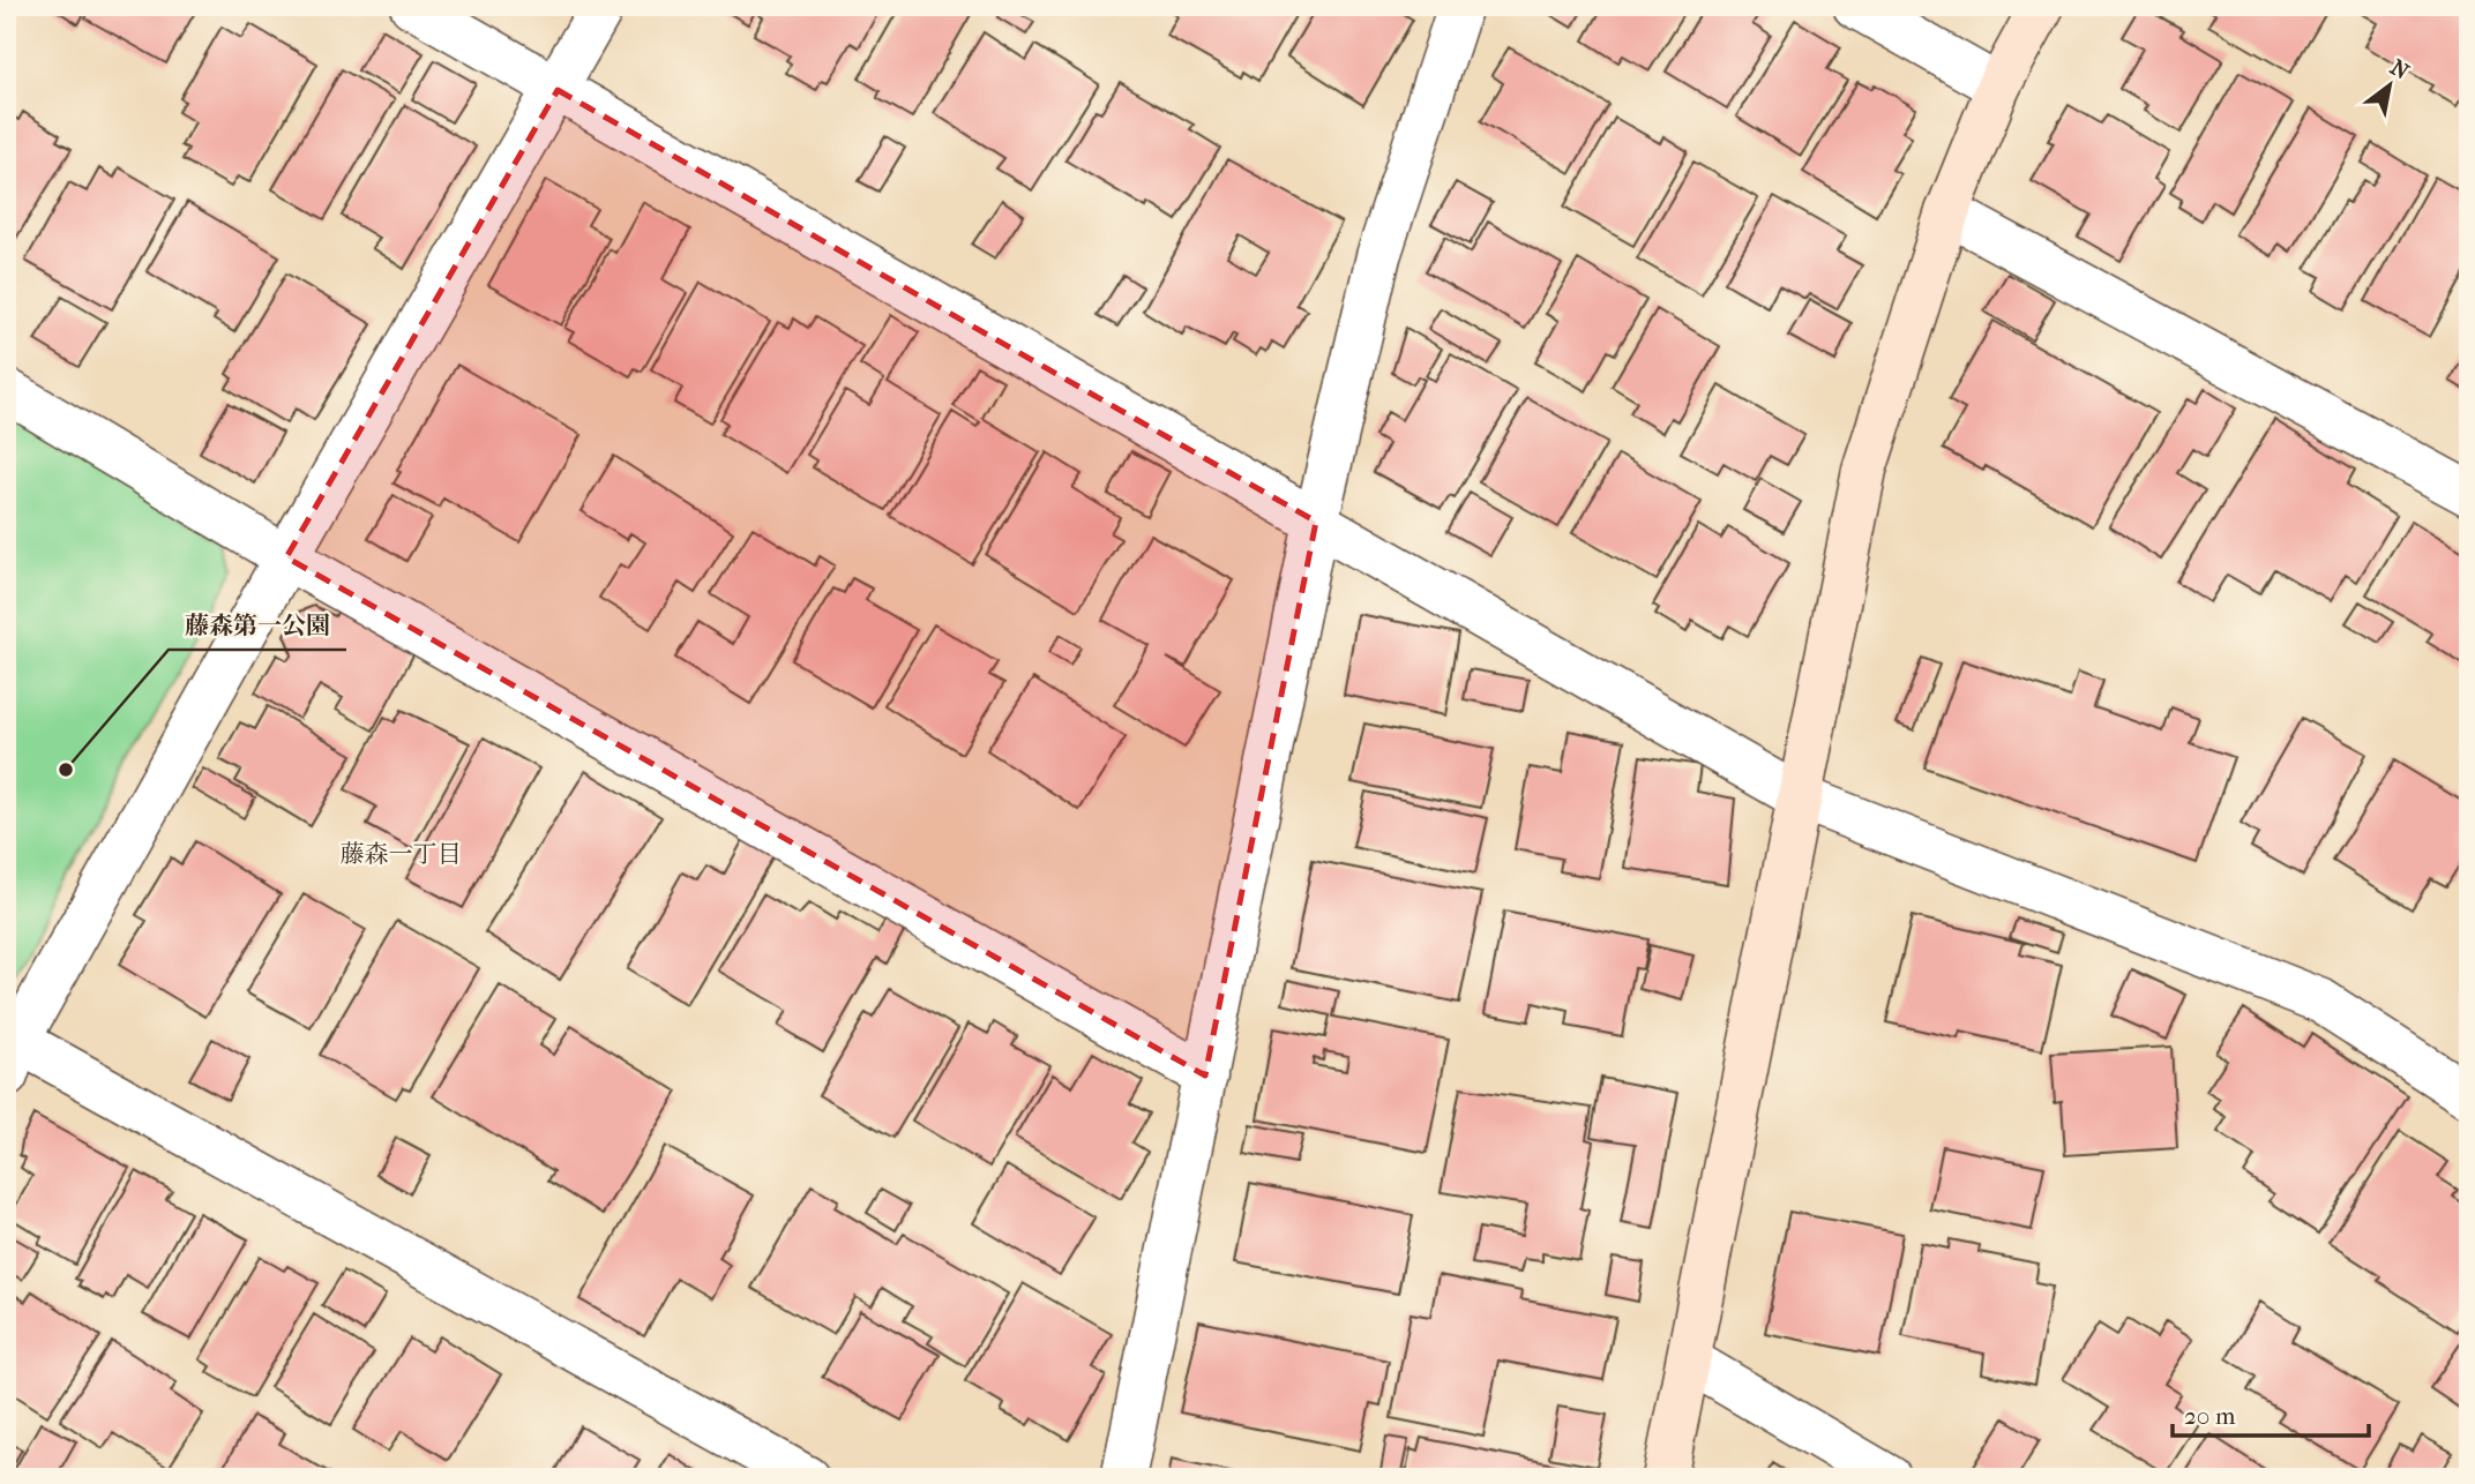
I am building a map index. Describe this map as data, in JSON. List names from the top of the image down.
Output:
{
  "districts": ["藤森一丁目"],
  "places": ["藤森第一公園"],
  "scale_bar": "20 m",
  "north": "top right"
}
